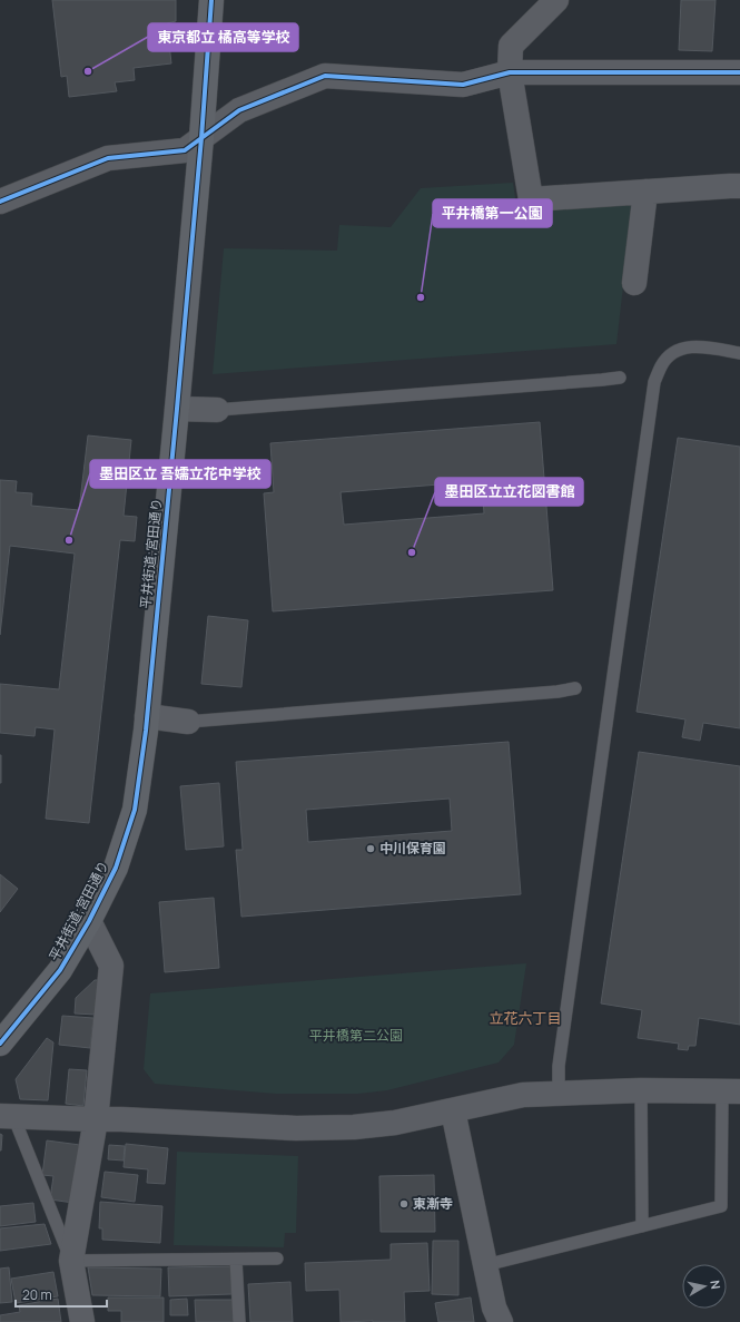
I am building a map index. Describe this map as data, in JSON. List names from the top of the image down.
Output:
{
  "streets": {
    "street": ["平井街道;宮田通り"]
  },
  "districts": ["立花六丁目"],
  "parks": ["平井橋第二公園"],
  "places": [
    "東京都立 橘高等学校",
    "平井橋第一公園",
    "墨田区立 吾嬬立花中学校",
    "墨田区立立花図書館",
    "中川保育園",
    "東漸寺"
  ],
  "scale_bar": "20 m",
  "north": "right"
}
